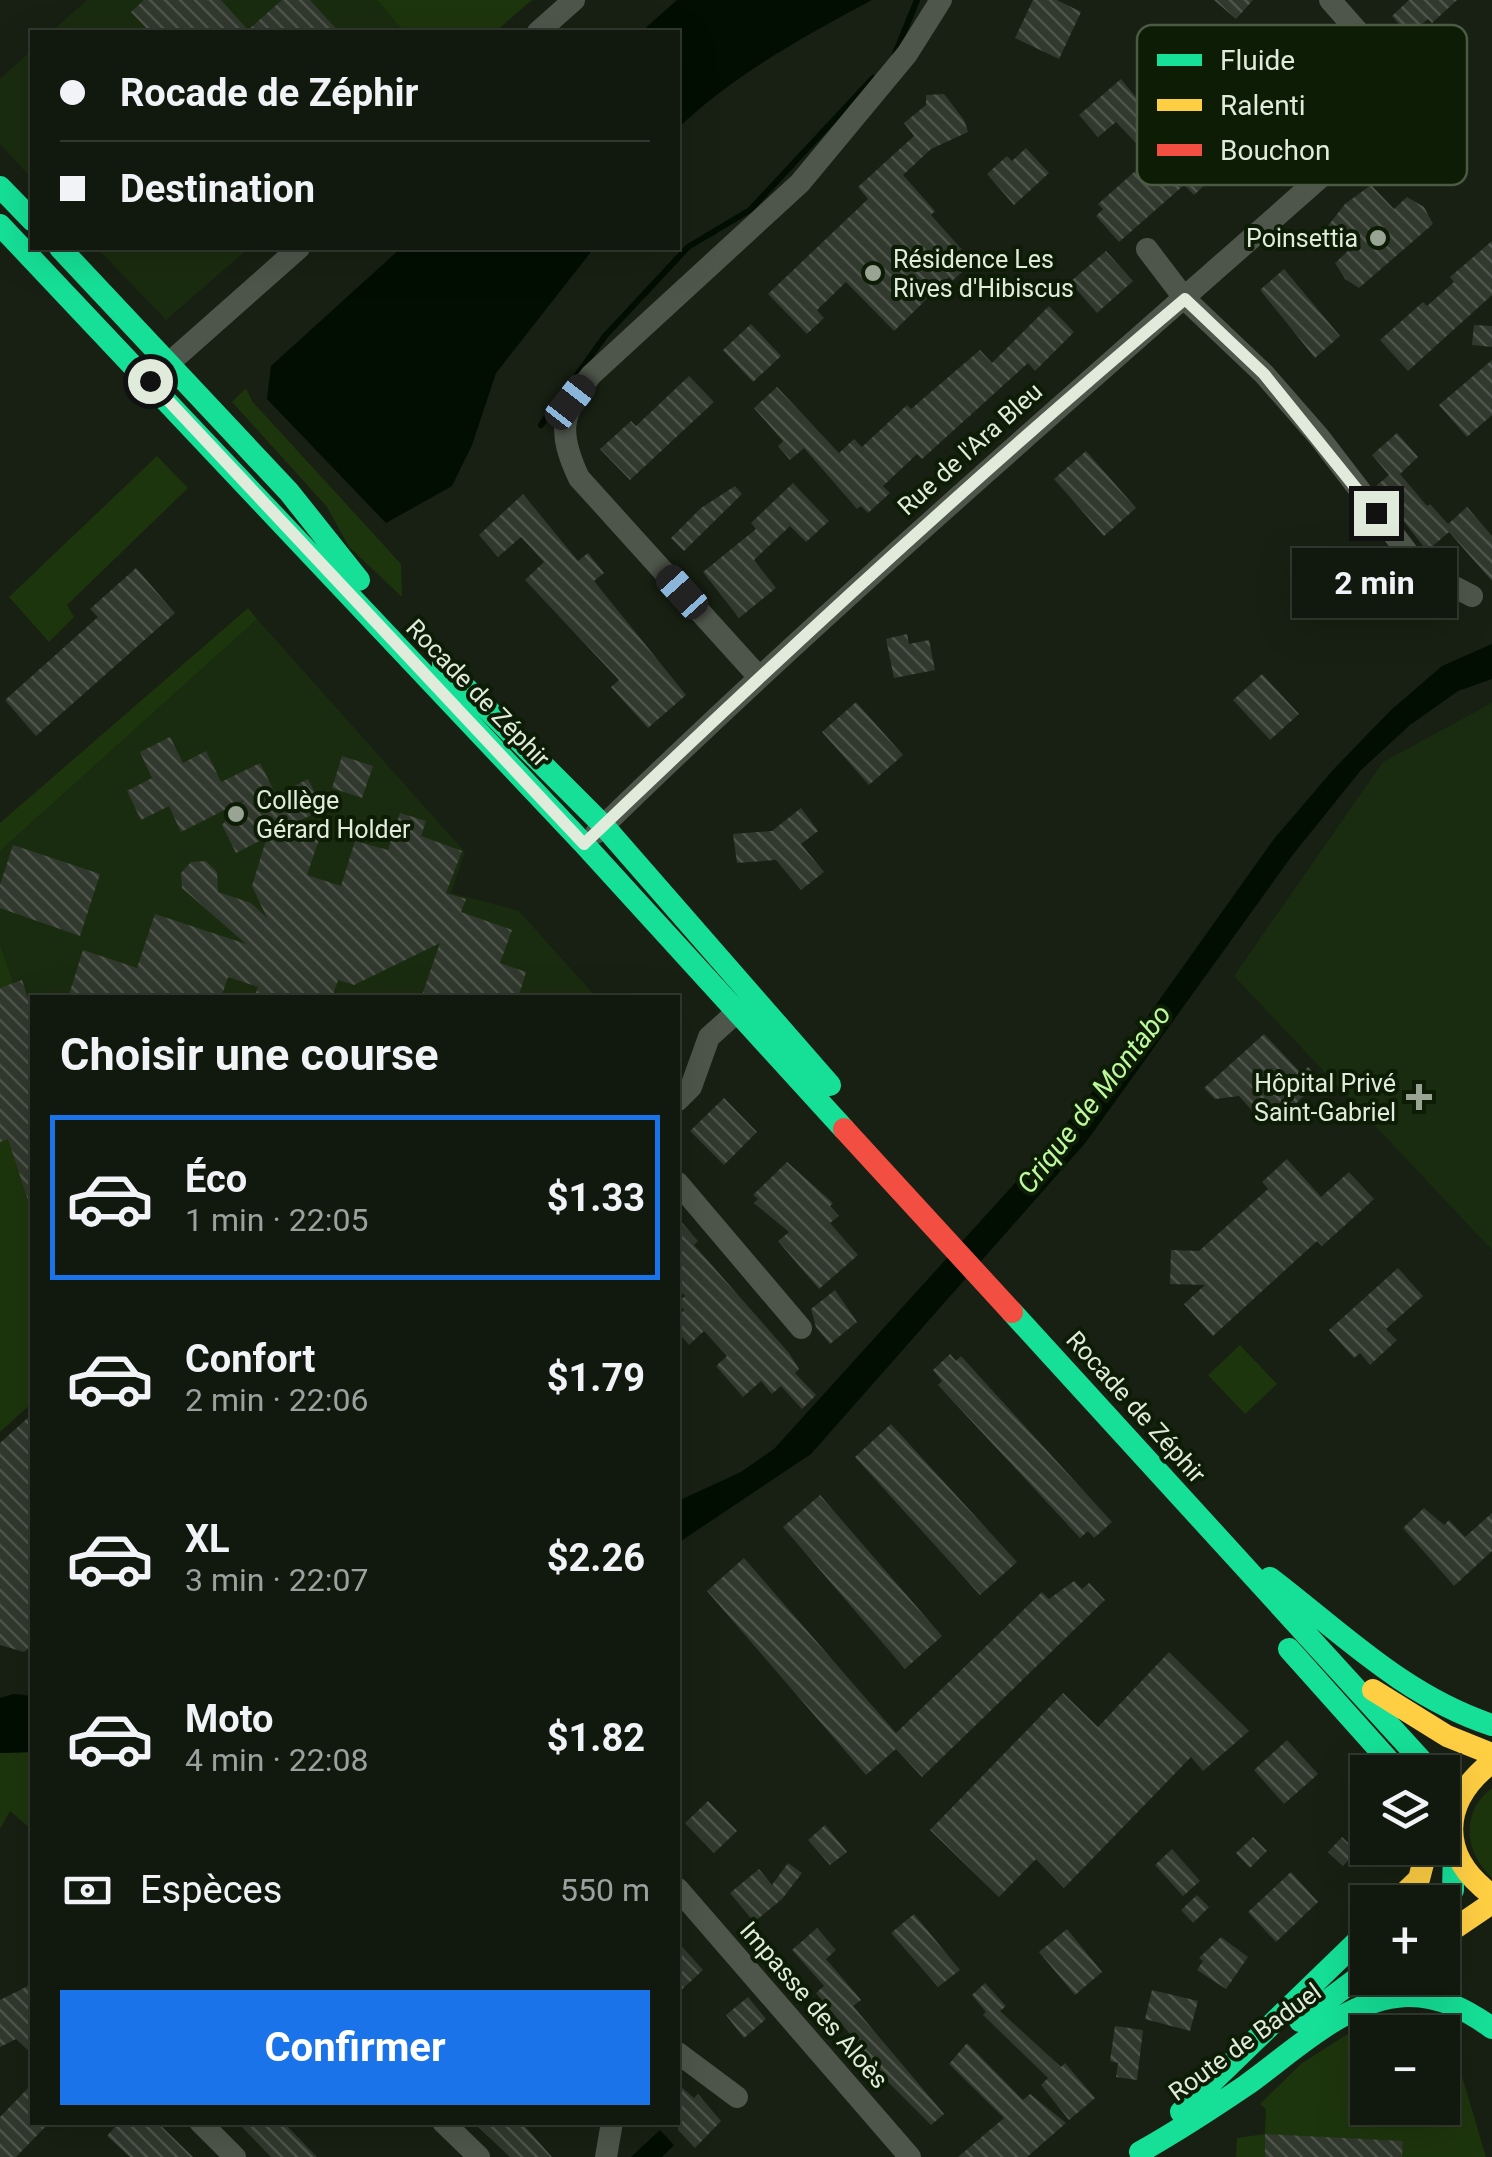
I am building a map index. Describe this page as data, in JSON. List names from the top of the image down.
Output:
{
  "streets": {
    "main road": ["Rocade de Zéphir", "Route de Baduel"],
    "street": ["Rue de l'Ara Bleu", "Impasse des Aloès"]
  },
  "crossings": [
    ["Rue de l'Ara Bleu", "Rocade de Zéphir"]
  ],
  "water": ["Crique de Montabo"],
  "places": {
    "other": ["Poinsettia", "Résidence Les Rives d'Hibiscus", "Collège Gérard Holder"],
    "health": ["Hôpital Privé Saint-Gabriel"]
  },
  "legend": ["Fluide", "Ralenti", "Bouchon"],
  "page": {
    "banner": ["Rocade de Zéphir", "Destination"],
    "bubble": "2 min",
    "heading": "Choisir une course",
    "list": [
      {
        "name": "Éco",
        "note": "1 min · 22:05",
        "value": "$1.33"
      },
      {
        "name": "Confort",
        "note": "2 min · 22:06",
        "value": "$1.79"
      },
      {
        "name": "XL",
        "note": "3 min · 22:07",
        "value": "$2.26"
      },
      {
        "name": "Moto",
        "note": "4 min · 22:08",
        "value": "$1.82"
      }
    ],
    "map_buttons": ["+", "−"],
    "pay": ["Espèces", "550 m"],
    "buttons": "Confirmer"
  }
}
